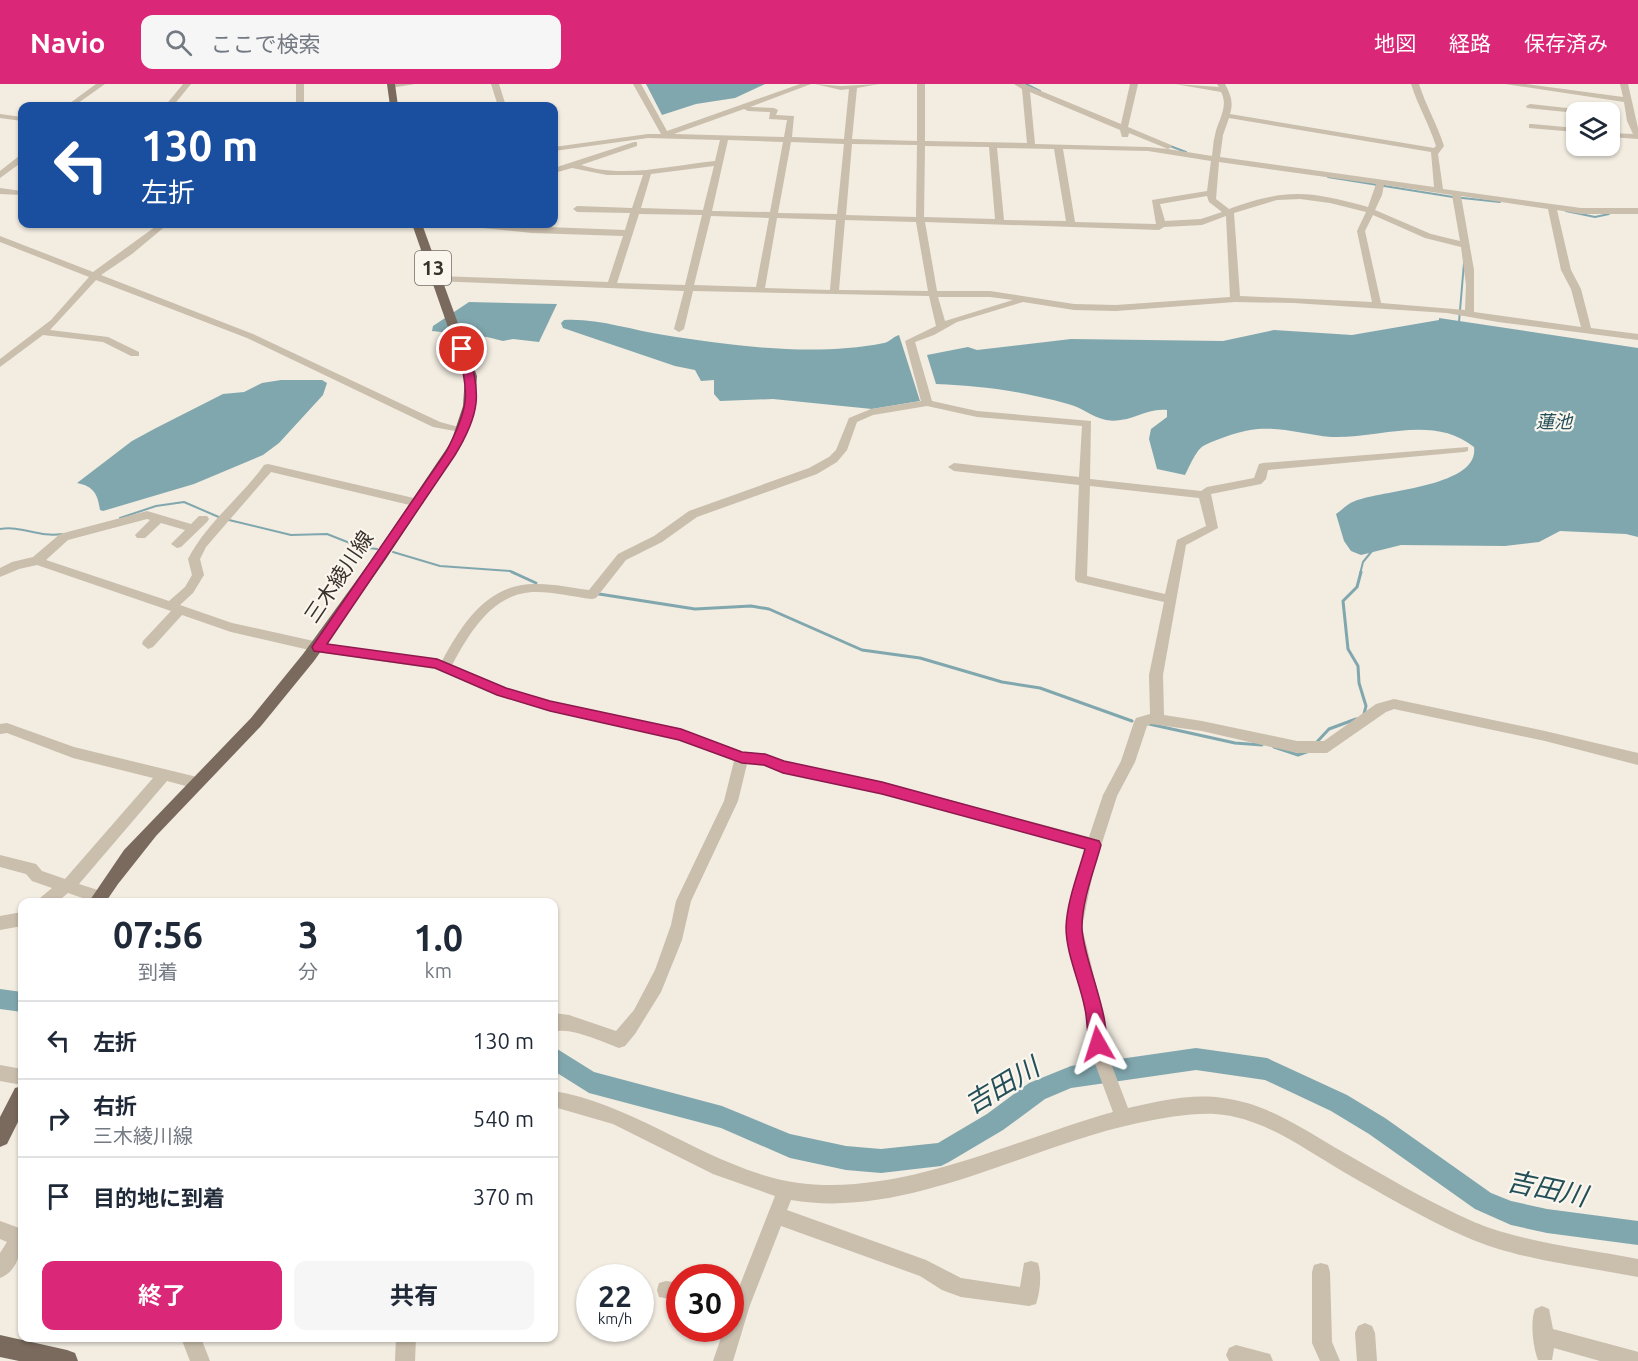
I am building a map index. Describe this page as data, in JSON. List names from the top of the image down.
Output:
{
  "streets": {
    "main road": ["13", "三木綾川線"]
  },
  "water": ["蓮池", "吉田川"],
  "page": {
    "header": "Navio",
    "search": "ここで検索",
    "nav": ["地図", "経路", "保存済み"],
    "turn": ["130 m", "左折"],
    "eta": [
      "07:56",
      "到着",
      "3",
      "分",
      "1.0",
      "km"
    ],
    "list": [
      {
        "name": "左折",
        "value": "130 m"
      },
      {
        "name": "右折",
        "note": "三木綾川線",
        "value": "540 m"
      },
      {
        "name": "目的地に到着",
        "value": "370 m"
      }
    ],
    "buttons": ["終了", "共有"],
    "speed": "22 km/h",
    "limit": "30"
  }
}
